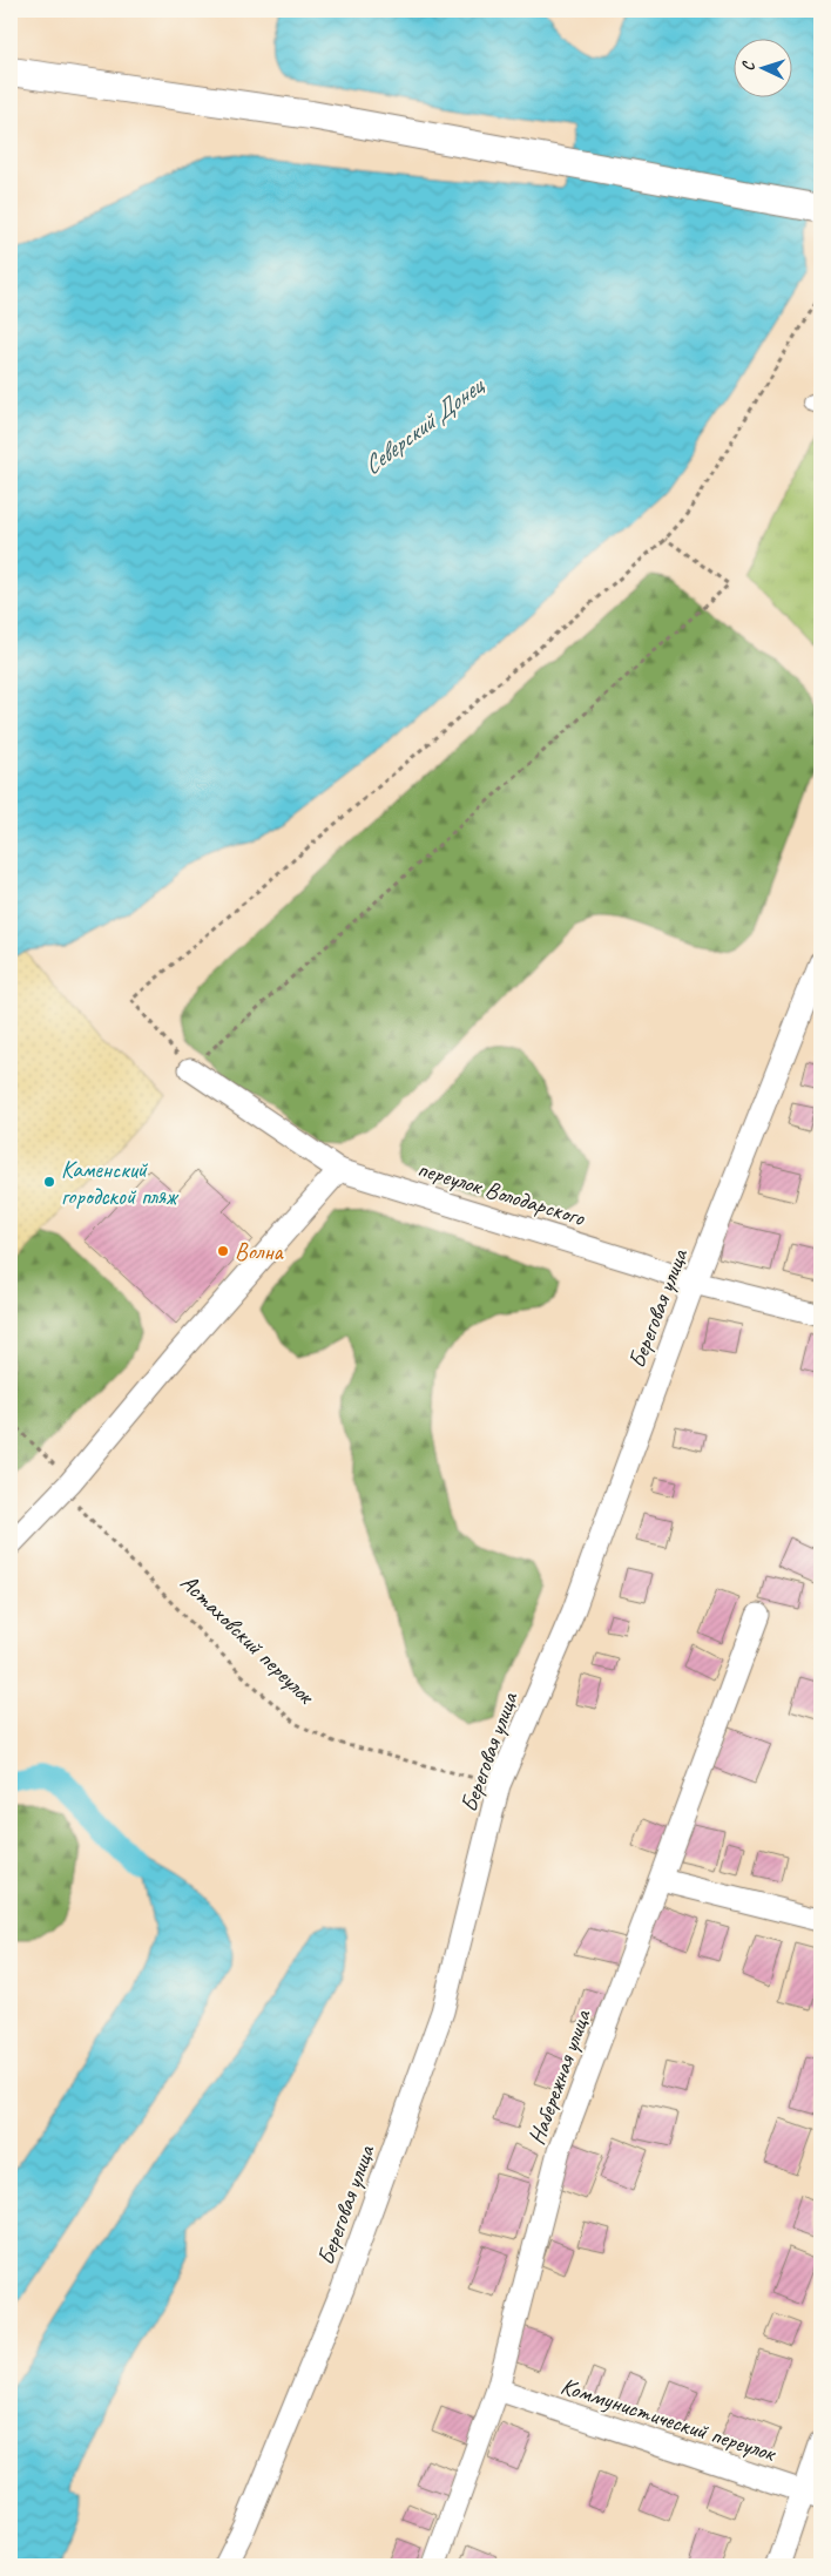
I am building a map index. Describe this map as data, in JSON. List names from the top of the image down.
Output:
{
  "streets": {
    "street": [
      "переулок Володарского",
      "Береговая улица",
      "Набережная улица",
      "Коммунистический переулок"
    ],
    "path": ["Астаховский переулок"]
  },
  "crossings": [
    ["переулок Володарского", "Береговая улица"],
    ["Береговая улица", "Астаховский переулок"],
    ["Набережная улица", "Коммунистический переулок"]
  ],
  "water": ["Северский Донец"],
  "places": ["Каменский городской пляж", "Волна"],
  "north": "left"
}
